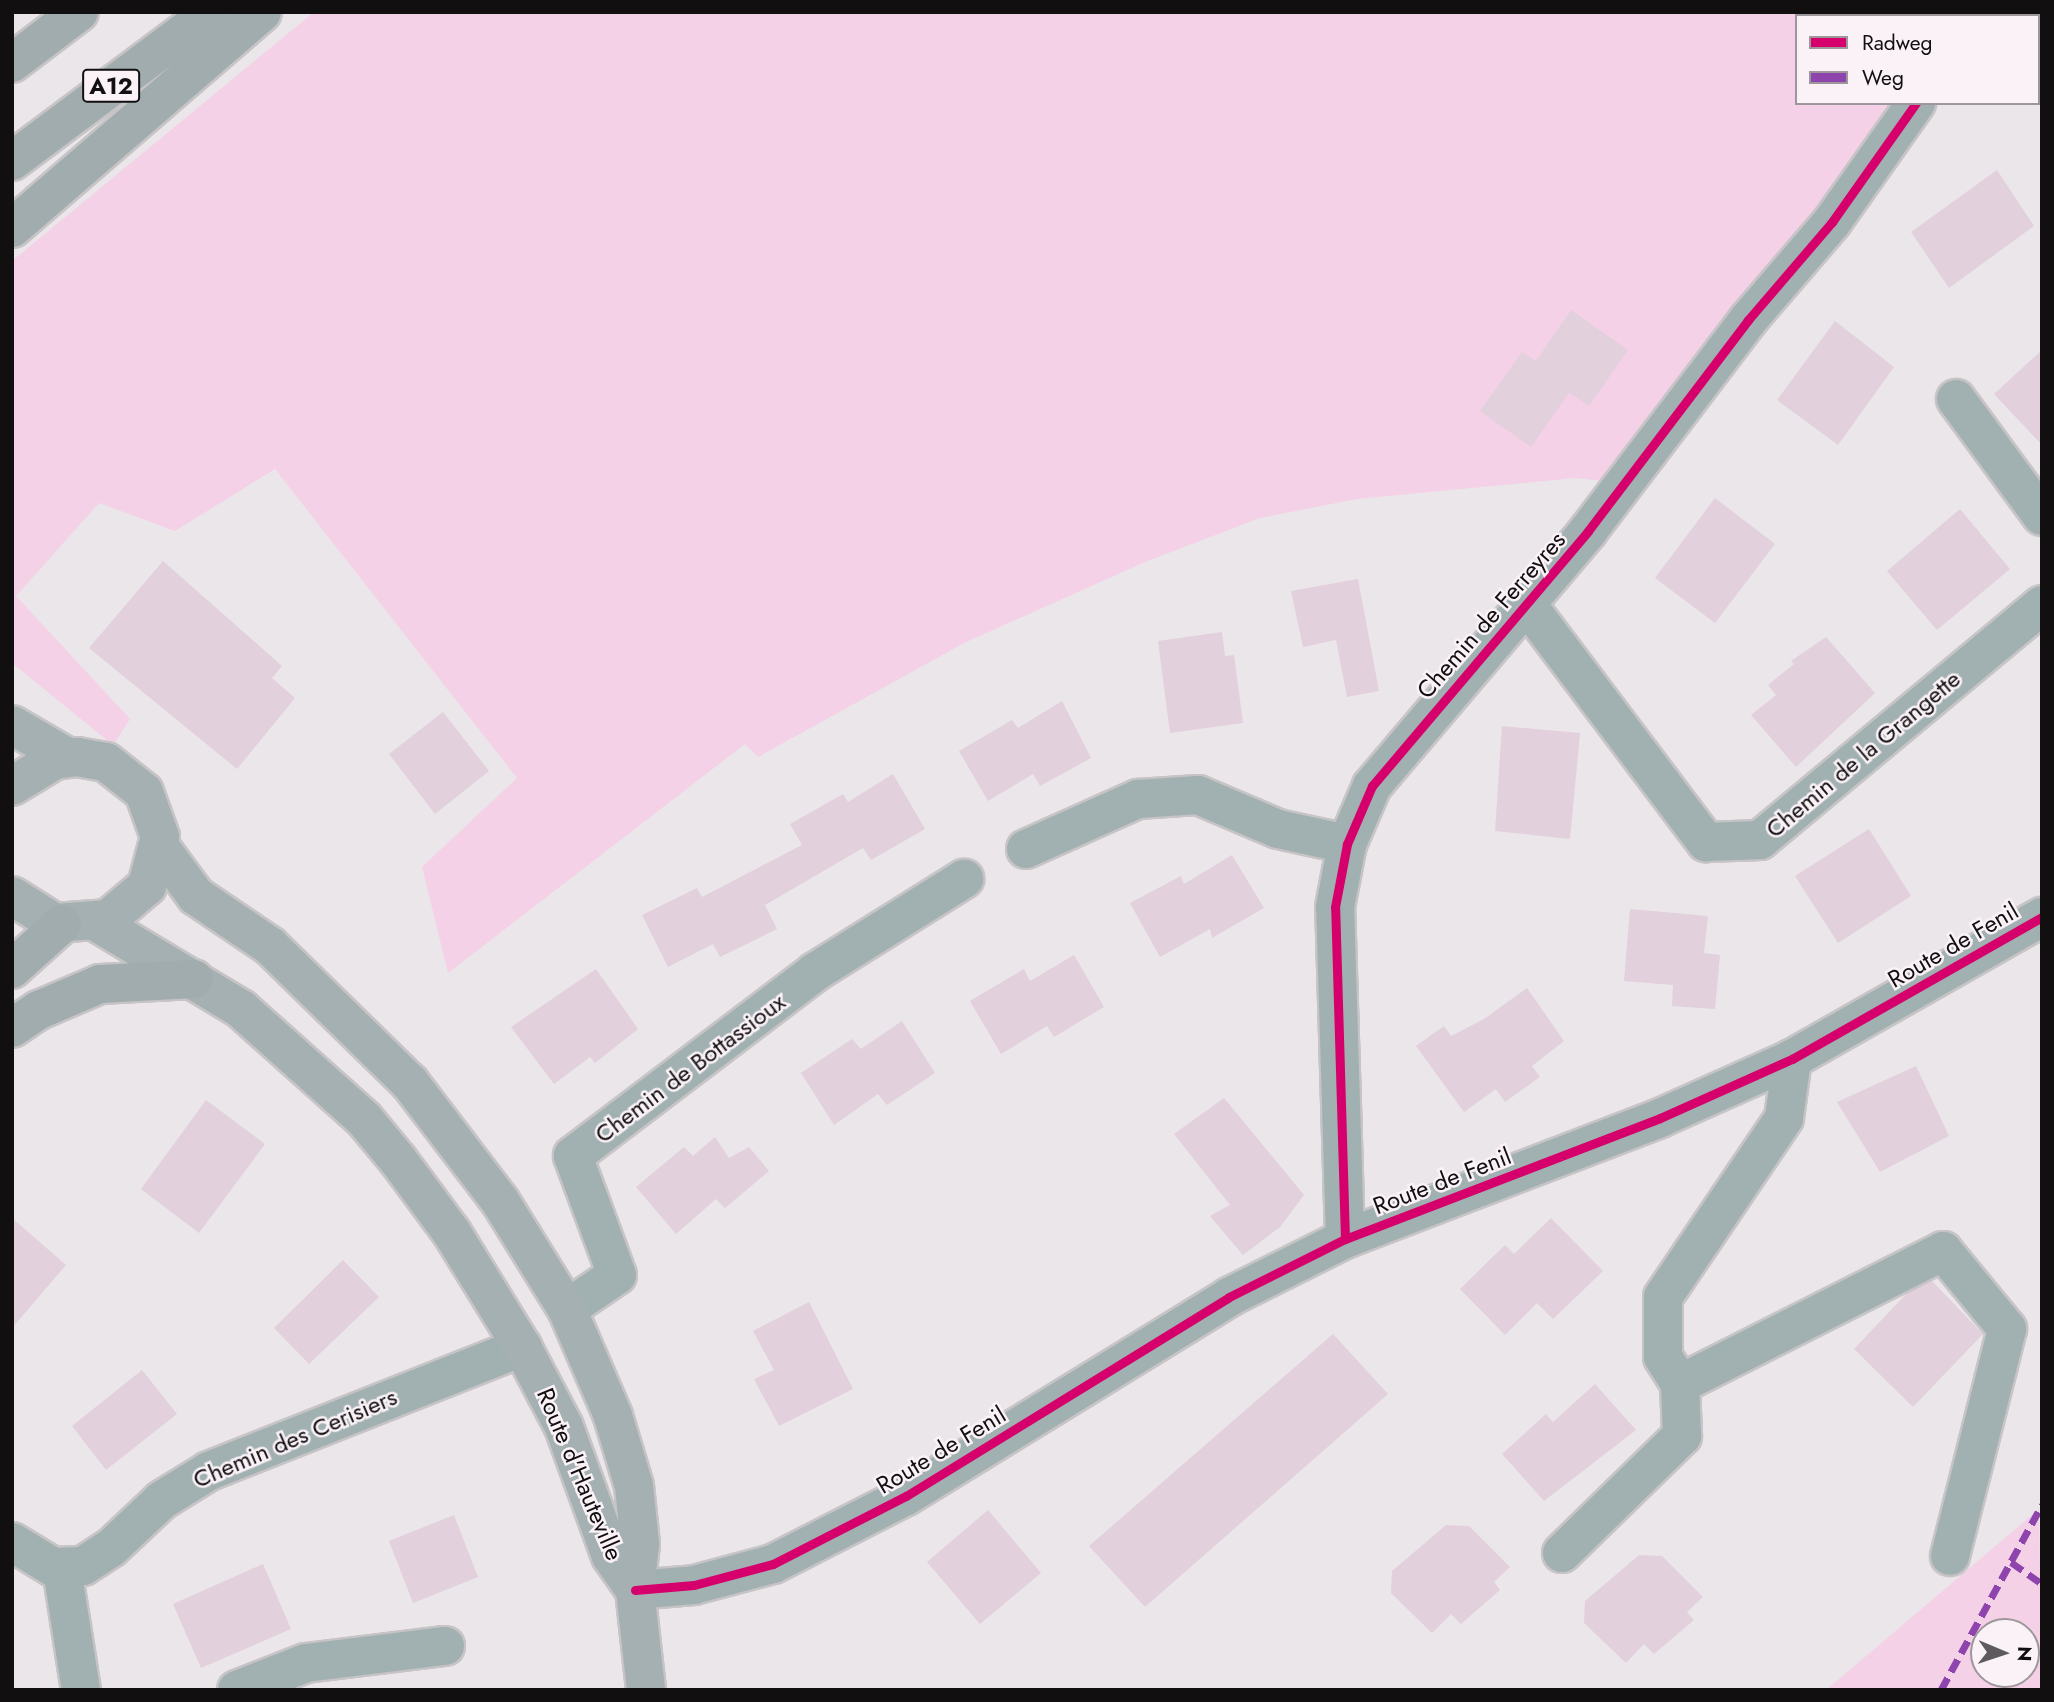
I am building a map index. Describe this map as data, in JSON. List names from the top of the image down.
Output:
{
  "streets": {
    "highway": ["A12"],
    "main road": ["Route d'Hauteville"],
    "street": [
      "Chemin de Ferreyres",
      "Chemin de la Grangette",
      "Route de Fenil",
      "Chemin de Bottassioux",
      "Chemin des Cerisiers"
    ]
  },
  "crossings": [
    ["Chemin de Ferreyres", "Chemin de la Grangette"],
    ["Chemin de Ferreyres", "Route de Fenil"],
    ["Route de Fenil", "Route d'Hauteville"],
    ["Chemin de Bottassioux", "Route d'Hauteville"],
    ["Chemin des Cerisiers", "Route d'Hauteville"]
  ],
  "legend": ["Radweg", "Weg"],
  "north": "right"
}
